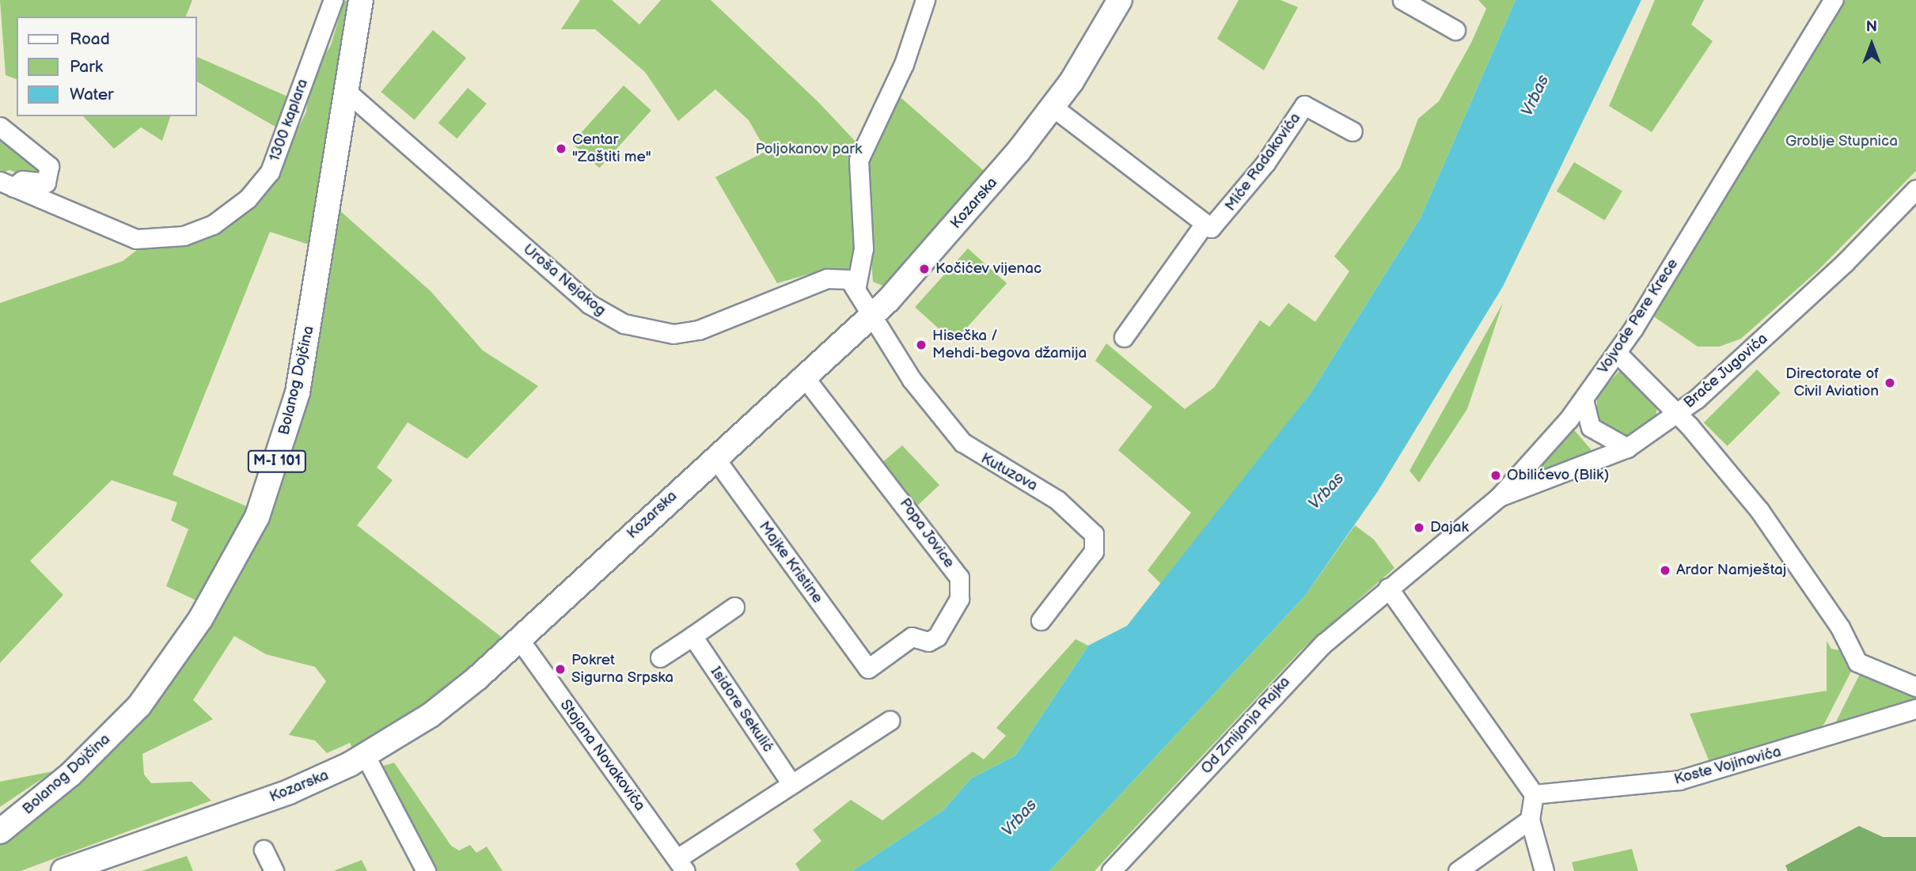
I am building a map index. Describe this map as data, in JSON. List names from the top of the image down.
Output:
{
  "streets": {
    "main road": ["Kozarska", "Bolanog Dojčina", "M-I 101"],
    "street": [
      "1300 kaplara",
      "Miće Radakovića",
      "Uroša Nejakog",
      "Vojvode Pere Krece",
      "Braće Jugovića",
      "Kutuzova",
      "Popa Jovice",
      "Majke Kristine",
      "Isidore Sekulić",
      "Od Zmijanja Rajka",
      "Stojana Novakovića",
      "Koste Vojinovića"
    ]
  },
  "crossings": [
    ["Kozarska", "Kutuzova"],
    ["Kozarska", "Popa Jovice"],
    ["Kozarska", "Majke Kristine"],
    ["Kozarska", "Stojana Novakovića"],
    ["Uroša Nejakog", "Bolanog Dojčina"],
    ["Vojvode Pere Krece", "Braće Jugovića"],
    ["Vojvode Pere Krece", "Od Zmijanja Rajka"],
    ["Popa Jovice", "Majke Kristine"]
  ],
  "water": ["Vrbas"],
  "parks": ["Groblje Stupnica", "Poljokanov park"],
  "places": [
    "Centar \"Zaštiti me\"",
    "Kočićev vijenac",
    "Hisečka / Mehdi-begova džamija",
    "Directorate of Civil Aviation",
    "Obilićevo (Blik)",
    "Dajak",
    "Ardor Namještaj",
    "Pokret Sigurna Srpska"
  ],
  "legend": ["Road", "Park", "Water"],
  "north": "top"
}
